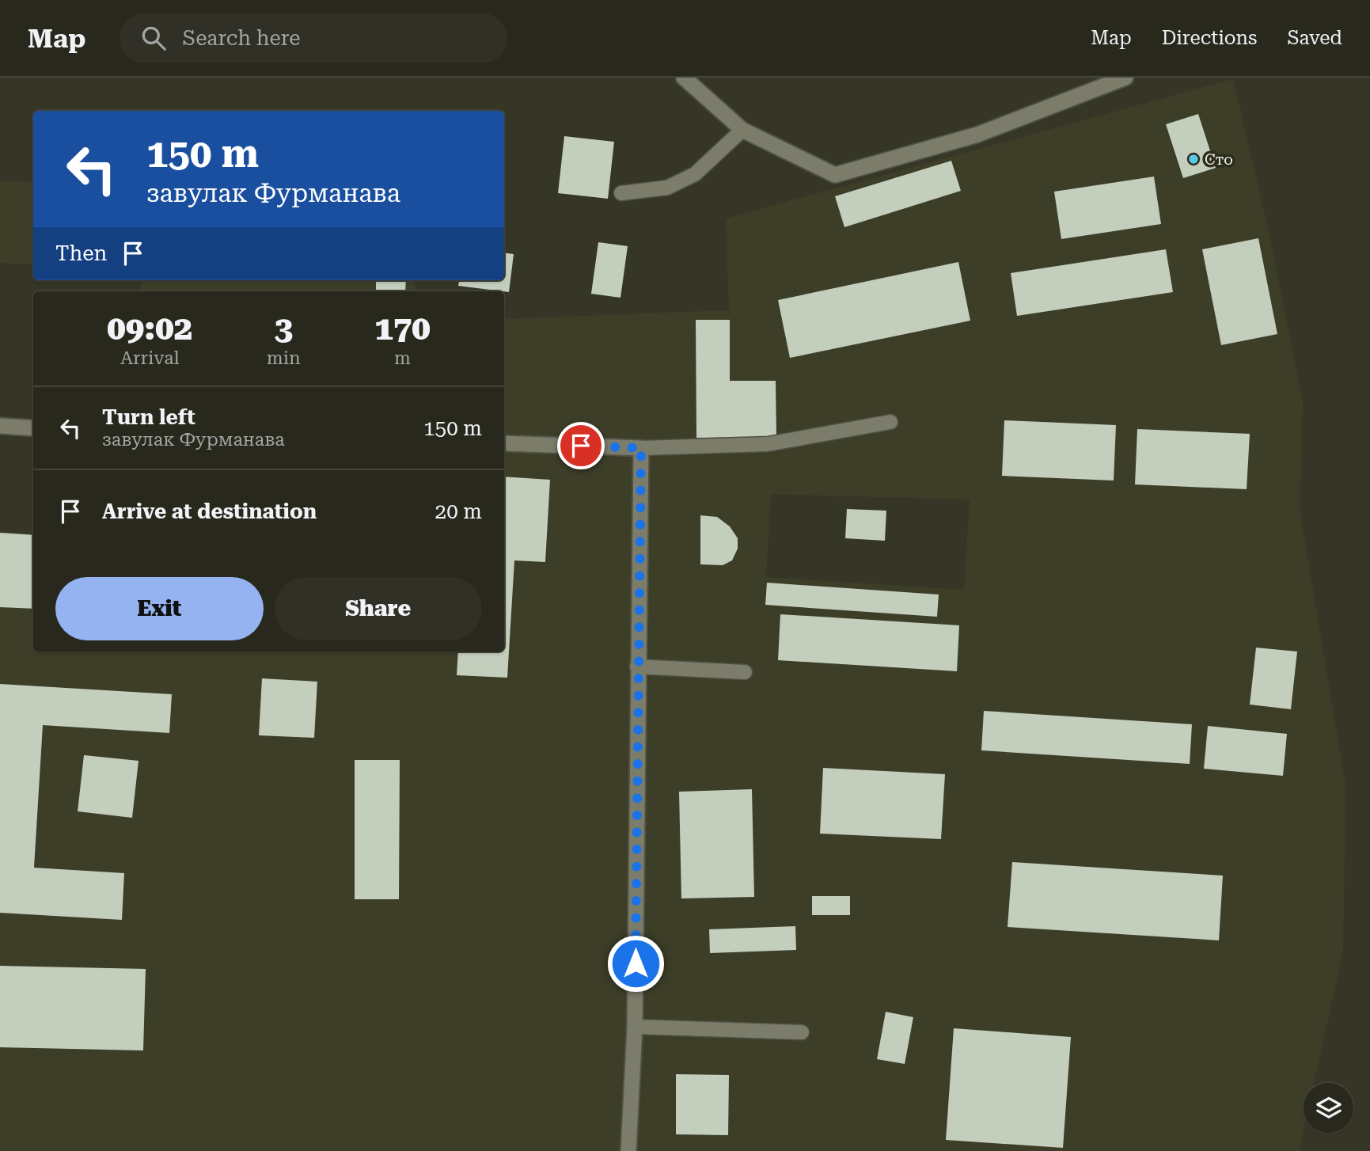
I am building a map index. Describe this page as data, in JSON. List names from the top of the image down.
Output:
{
  "places": ["Сто"],
  "page": {
    "header": "Map",
    "search": "Search here",
    "nav": ["Map", "Directions", "Saved"],
    "turn": ["150 m", "завулак Фурманава"],
    "then": "Then",
    "eta": [
      "09:02",
      "Arrival",
      "3",
      "min",
      "170",
      "m"
    ],
    "list": [
      {
        "name": "Turn left",
        "note": "завулак Фурманава",
        "value": "150 m"
      },
      {
        "name": "Arrive at destination",
        "value": "20 m"
      }
    ],
    "buttons": ["Exit", "Share"]
  }
}
